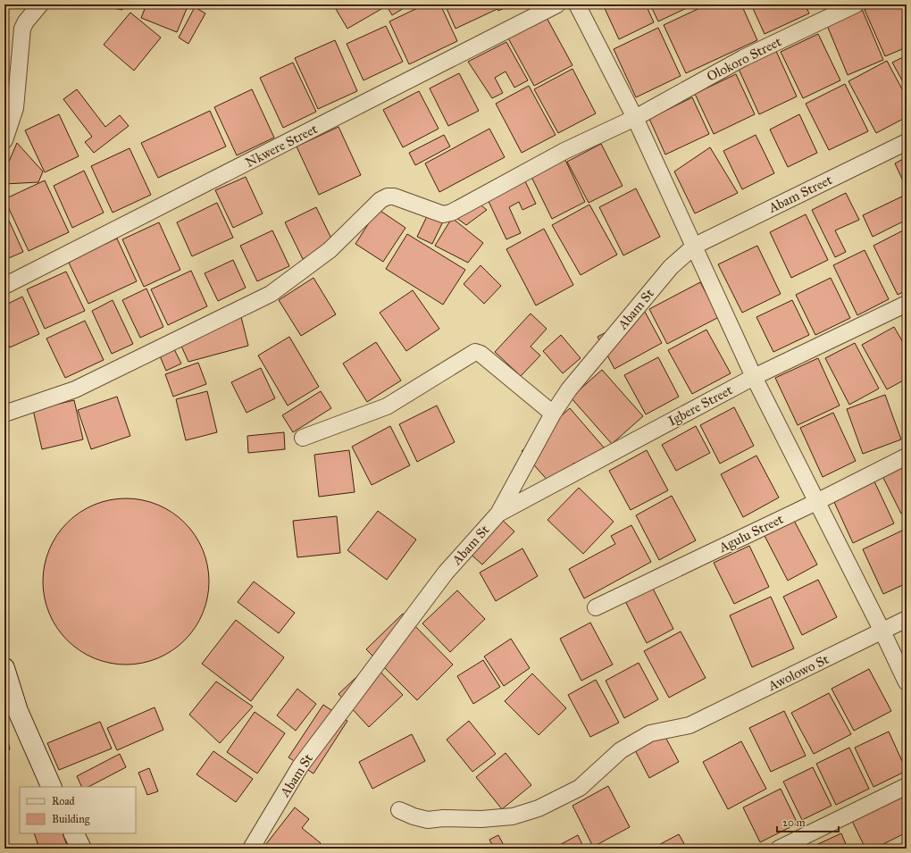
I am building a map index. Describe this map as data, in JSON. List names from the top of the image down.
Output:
{
  "streets": {
    "street": [
      "Olokoro Street",
      "Nkwere Street",
      "Abam Street",
      "Abam St",
      "Igbere Street",
      "Agulu Street",
      "Awolowo St"
    ]
  },
  "crossings": [
    ["Abam Street", "Abam St"],
    ["Abam St", "Igbere Street"]
  ],
  "legend": ["Road", "Building"],
  "scale_bar": "20 m"
}
